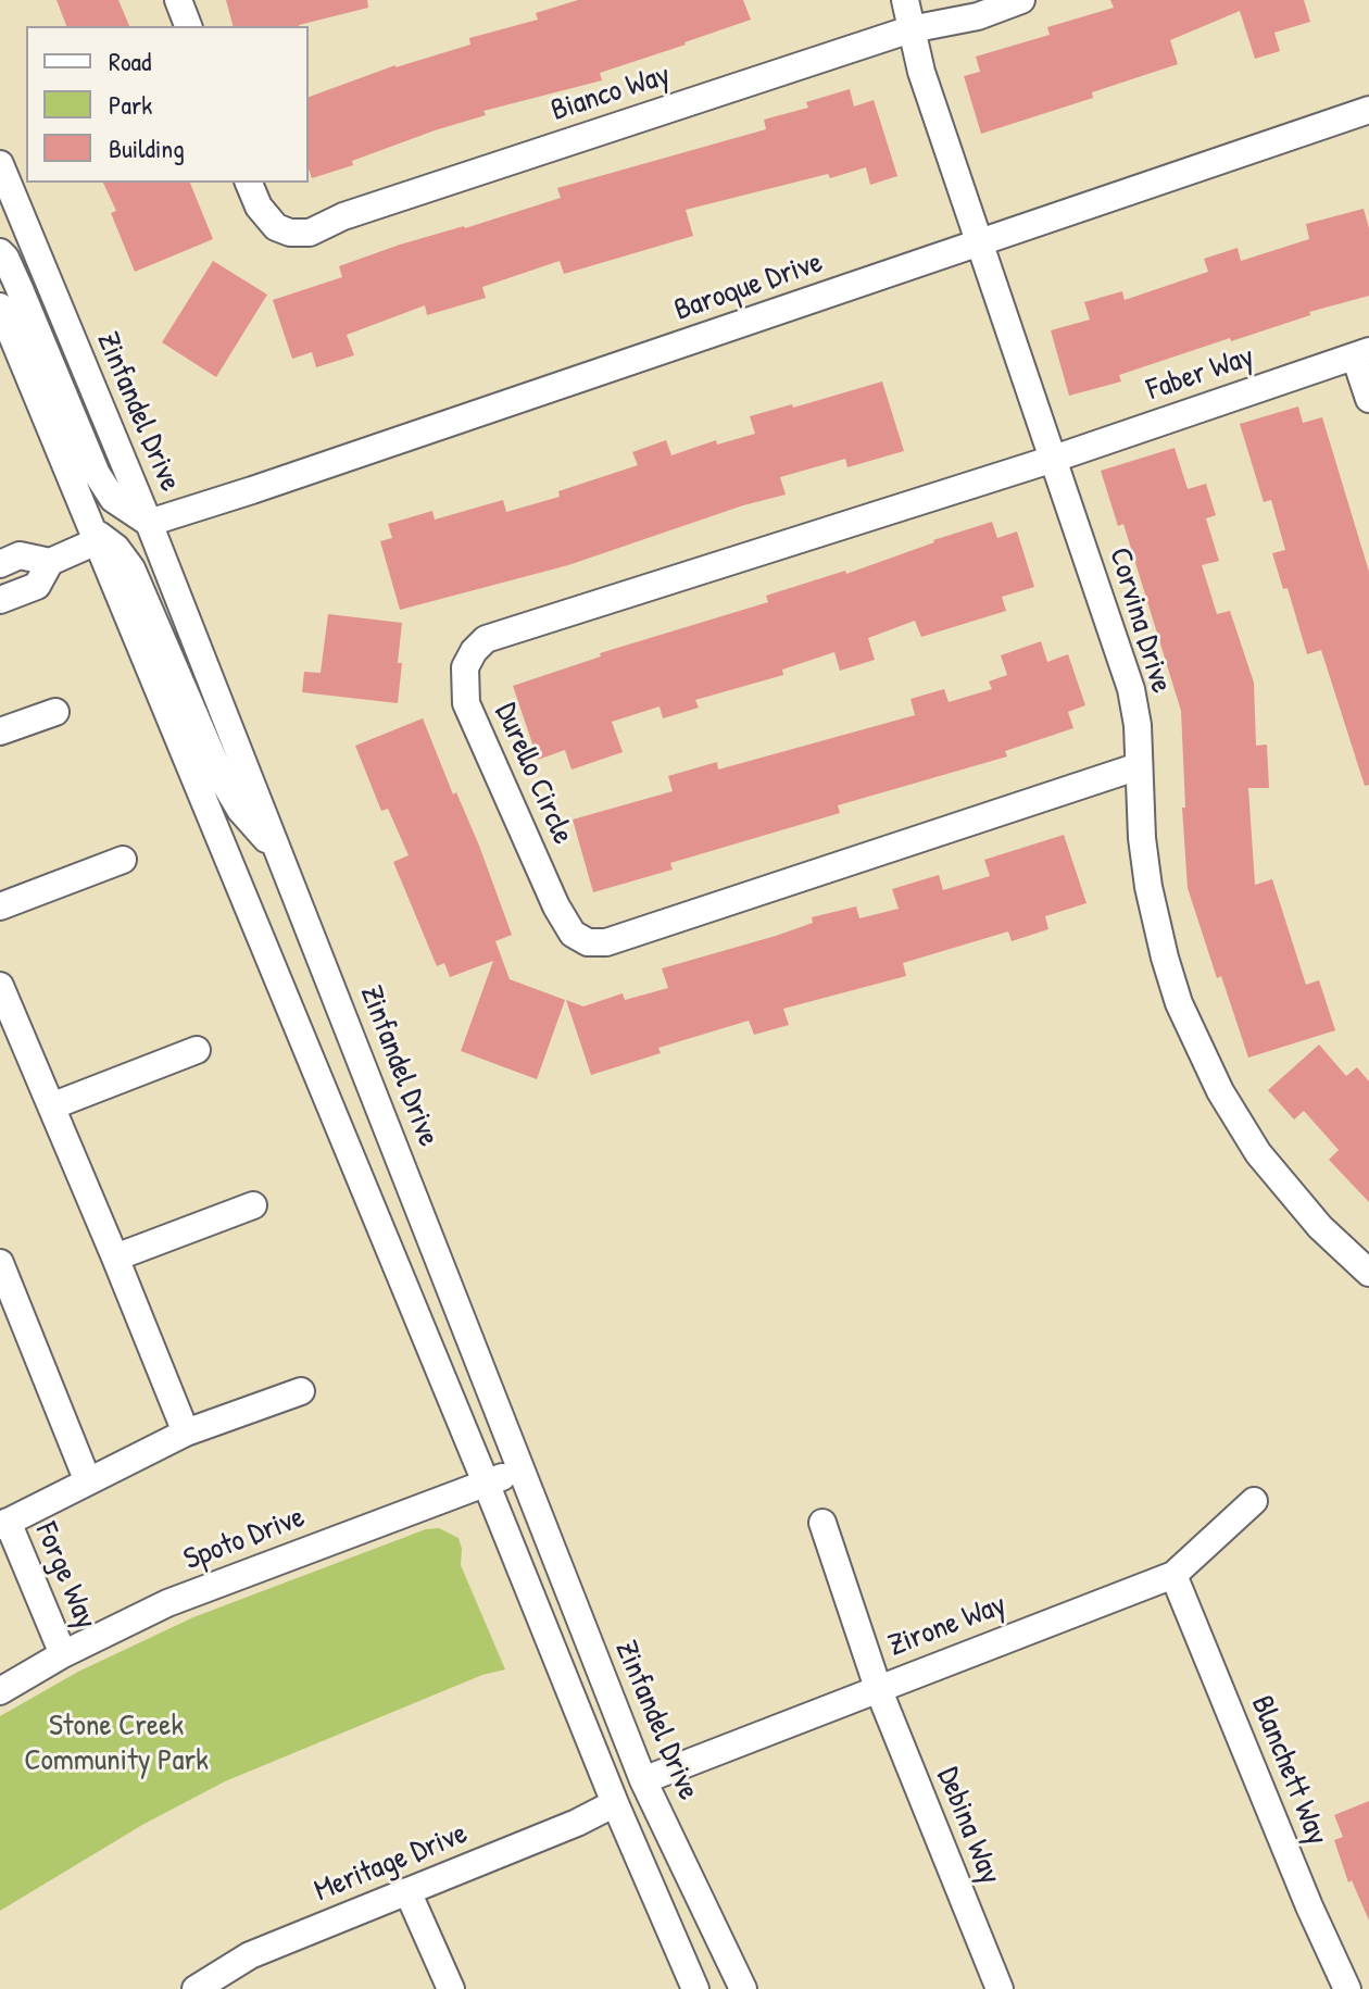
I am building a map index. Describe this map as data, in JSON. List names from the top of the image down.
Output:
{
  "streets": {
    "street": [
      "Bianco Way",
      "Baroque Drive",
      "Faber Way",
      "Zinfandel Drive",
      "Corvina Drive",
      "Durello Circle",
      "Spoto Drive",
      "Forge Way",
      "Zirone Way",
      "Blanchett Way",
      "Debina Way",
      "Meritage Drive"
    ]
  },
  "crossings": [
    ["Bianco Way", "Corvina Drive"],
    ["Baroque Drive", "Zinfandel Drive"],
    ["Baroque Drive", "Corvina Drive"],
    ["Faber Way", "Corvina Drive"],
    ["Faber Way", "Durello Circle"],
    ["Zinfandel Drive", "Spoto Drive"],
    ["Zinfandel Drive", "Zirone Way"],
    ["Corvina Drive", "Durello Circle"],
    ["Spoto Drive", "Forge Way"],
    ["Zirone Way", "Blanchett Way"],
    ["Zirone Way", "Debina Way"]
  ],
  "parks": ["Stone Creek Community Park"],
  "legend": ["Road", "Park", "Building"]
}
